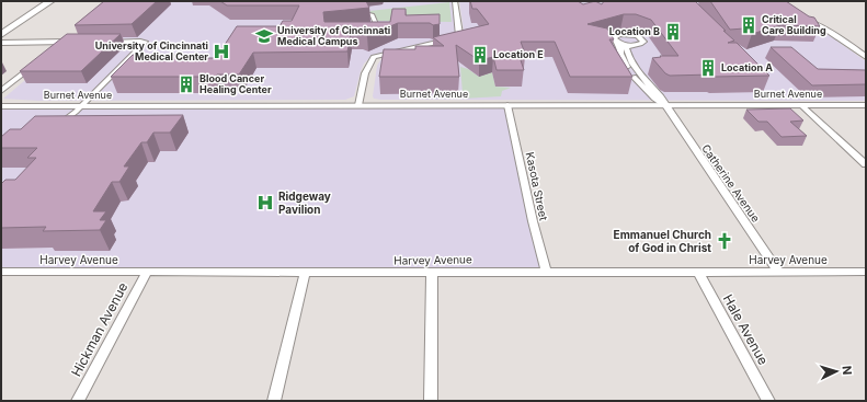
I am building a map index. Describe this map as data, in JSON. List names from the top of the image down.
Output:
{
  "streets": {
    "street": [
      "Burnet Avenue",
      "Catherine Avenue",
      "Kasota Street",
      "Harvey Avenue",
      "Hickman Avenue",
      "Hale Avenue"
    ]
  },
  "crossings": [
    ["Burnet Avenue", "Catherine Avenue"],
    ["Burnet Avenue", "Kasota Street"],
    ["Catherine Avenue", "Harvey Avenue"],
    ["Kasota Street", "Harvey Avenue"],
    ["Harvey Avenue", "Hickman Avenue"],
    ["Harvey Avenue", "Hale Avenue"]
  ],
  "places": {
    "building": [
      "Critical Care Building",
      "Location B",
      "Location E",
      "Location A",
      "Blood Cancer Healing Center"
    ],
    "school or university": ["University of Cincinnati Medical Campus"],
    "hospital": ["University of Cincinnati Medical Center", "Ridgeway Pavilion"],
    "church": ["Emmanuel Church of God in Christ"]
  },
  "north": "right"
}
